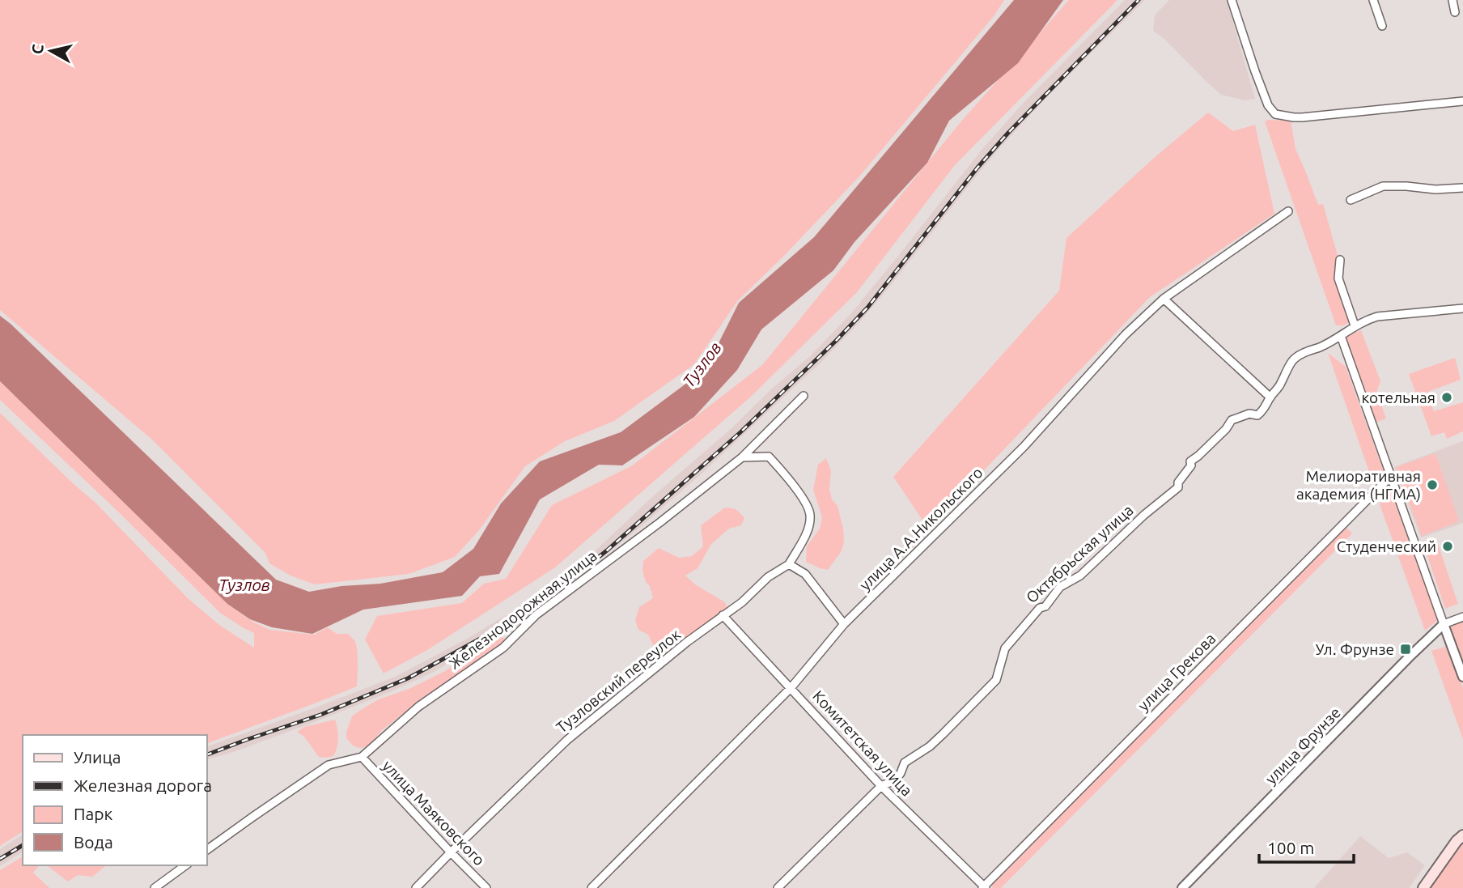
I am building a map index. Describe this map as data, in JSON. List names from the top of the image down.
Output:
{
  "streets": {
    "street": [
      "улица А.А.Никольского",
      "Октябрьская улица",
      "Железнодорожная улица",
      "улица Грекова",
      "Тузловский переулок",
      "Комитетская улица",
      "улица Фрунзе",
      "улица Маяковского"
    ]
  },
  "crossings": [
    ["улица А.А.Никольского", "Комитетская улица"],
    ["Октябрьская улица", "Комитетская улица"],
    ["Железнодорожная улица", "улица Маяковского"],
    ["улица Грекова", "Комитетская улица"],
    ["Тузловский переулок", "Комитетская улица"],
    ["Тузловский переулок", "улица Маяковского"]
  ],
  "water": ["Тузлов"],
  "places": {
    "other": ["котельная", "Мелиоративная академия (НГМА)", "Студенческий"],
    "transit": ["Ул. Фрунзе"]
  },
  "legend": [
    "Улица",
    "Железная дорога",
    "Парк",
    "Вода"
  ],
  "scale_bar": "100 m",
  "north": "left"
}
